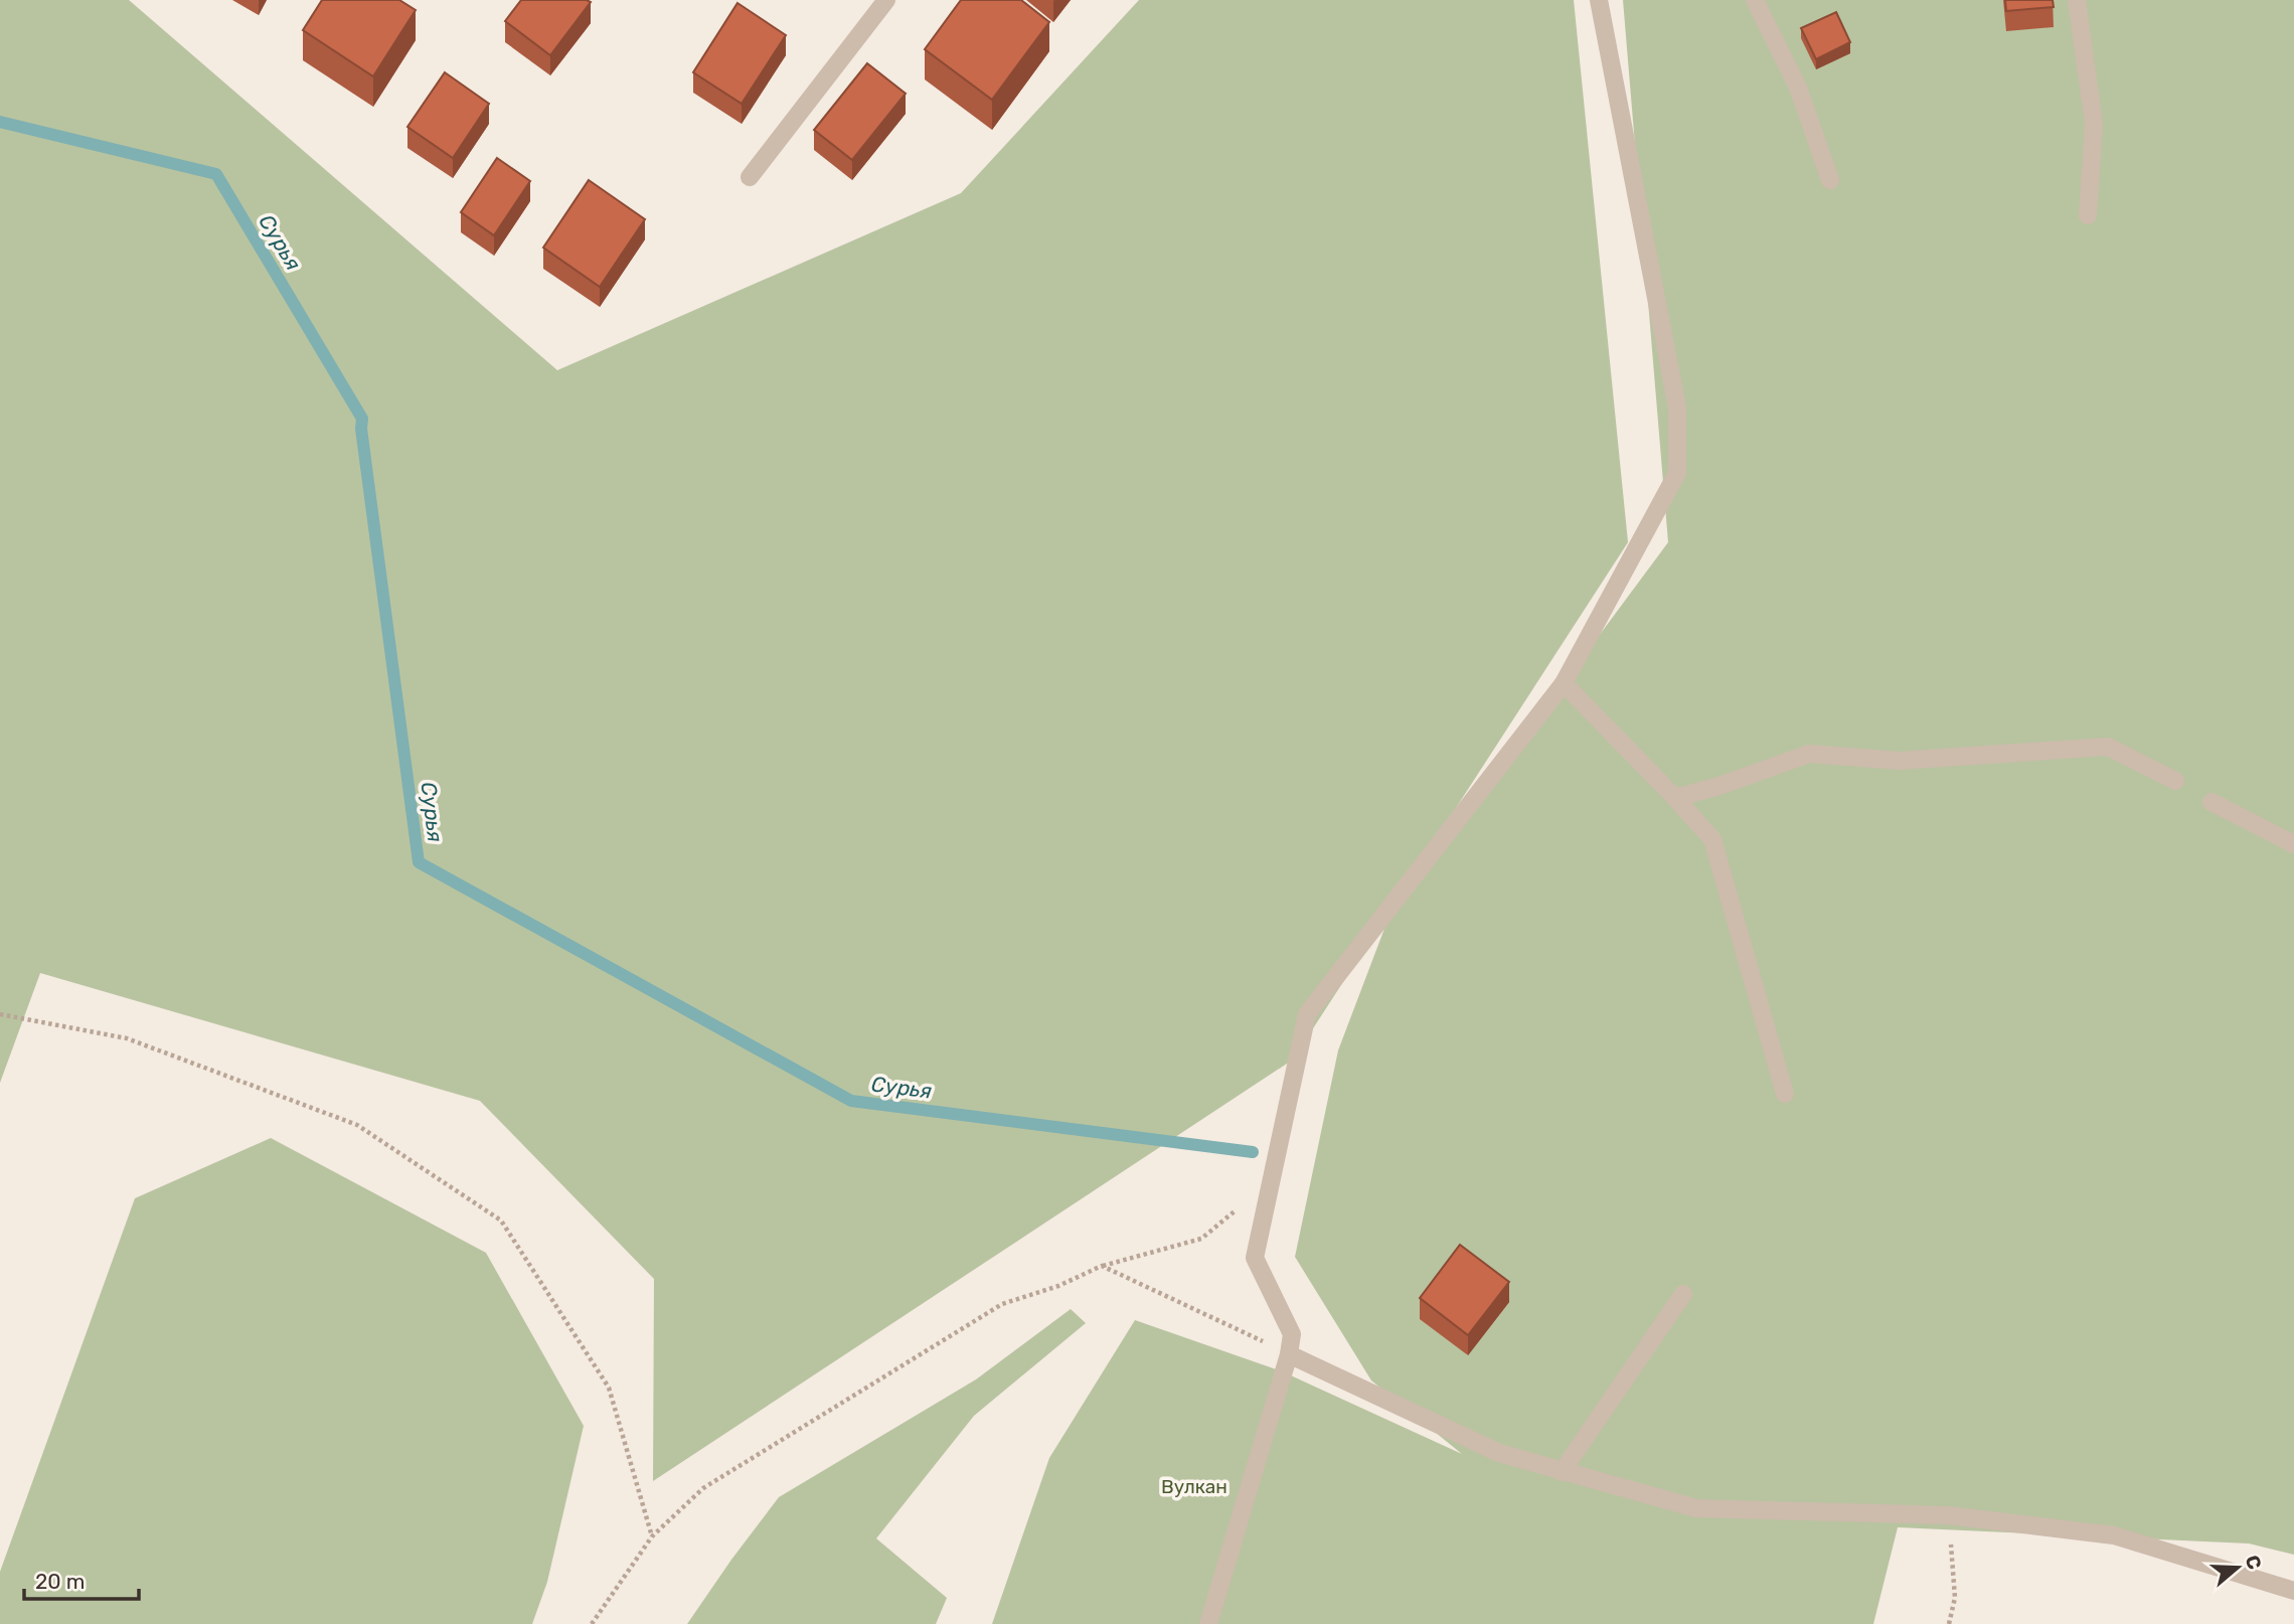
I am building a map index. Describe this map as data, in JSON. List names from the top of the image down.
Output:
{
  "water": ["Сурья"],
  "parks": ["Вулкан"],
  "scale_bar": "20 m",
  "north": "right"
}
